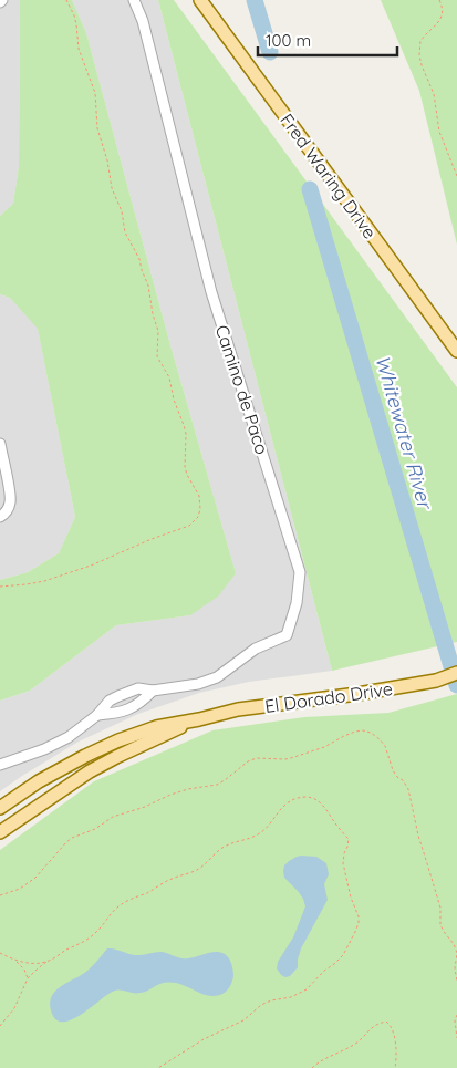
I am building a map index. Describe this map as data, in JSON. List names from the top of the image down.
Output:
{
  "streets": {
    "main road": ["Fred Waring Drive", "El Dorado Drive"],
    "street": ["Camino de Paco"]
  },
  "water": ["Whitewater River"],
  "scale_bar": "100 m"
}
